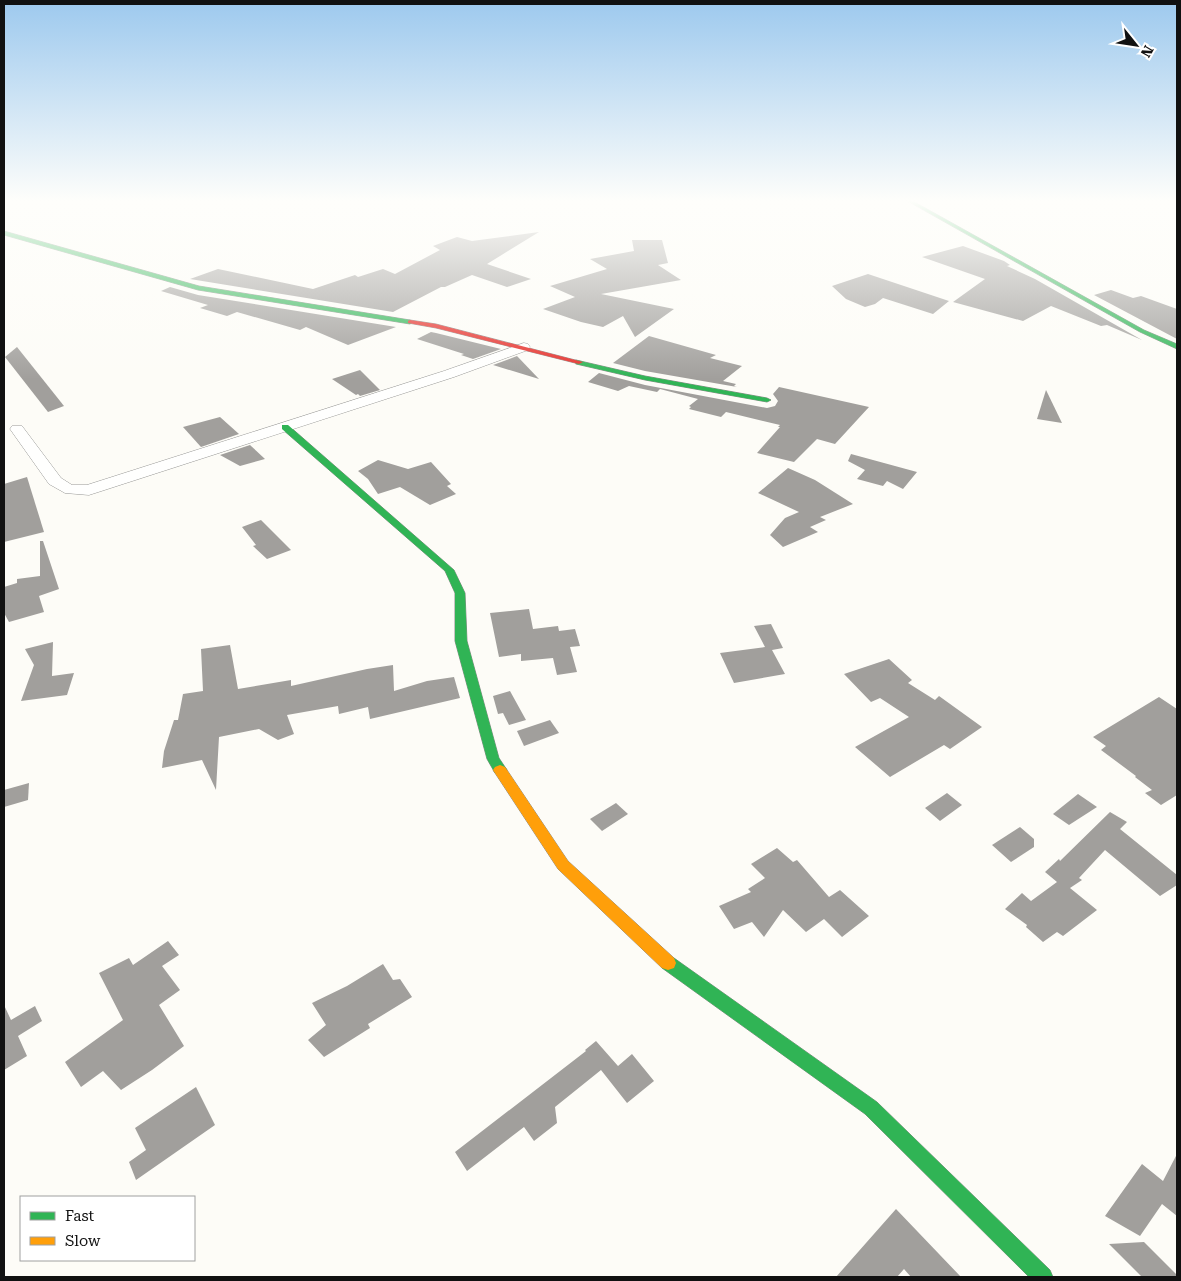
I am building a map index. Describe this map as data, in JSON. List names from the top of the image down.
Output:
{
  "legend": ["Fast", "Slow"],
  "north": "bottom right"
}
